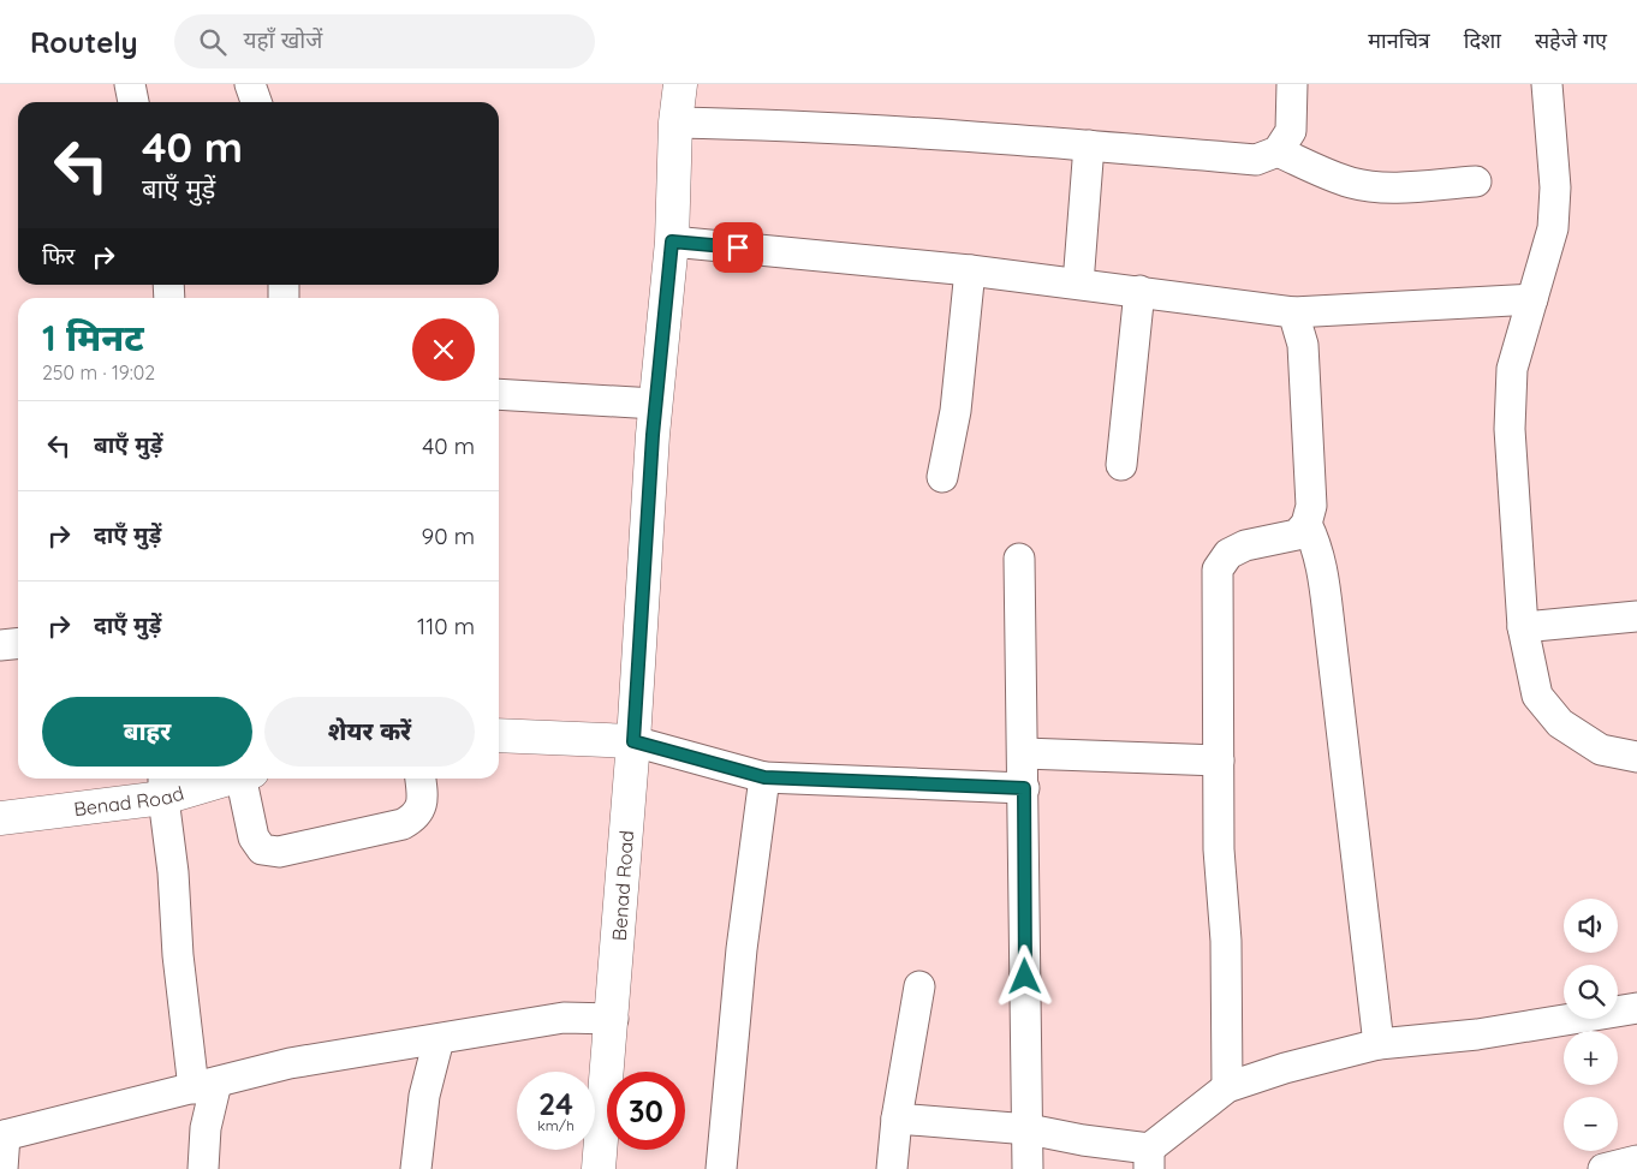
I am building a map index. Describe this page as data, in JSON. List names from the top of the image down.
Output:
{
  "streets": {
    "main road": ["Benad Road"]
  },
  "page": {
    "header": "Routely",
    "search": "यहाँ खोजें",
    "nav": ["मानचित्र", "दिशा", "सहेजे गए"],
    "turn": ["40 m", "बाएँ मुड़ें"],
    "then": "फिर",
    "heading": ["1 मिनट", "250 m · 19:02"],
    "list": [
      {
        "name": "बाएँ मुड़ें",
        "value": "40 m"
      },
      {
        "name": "दाएँ मुड़ें",
        "value": "90 m"
      },
      {
        "name": "दाएँ मुड़ें",
        "value": "110 m"
      }
    ],
    "buttons": ["बाहर", "शेयर करें"],
    "map_buttons": ["+", "−"],
    "speed": "24 km/h",
    "limit": "30"
  }
}
